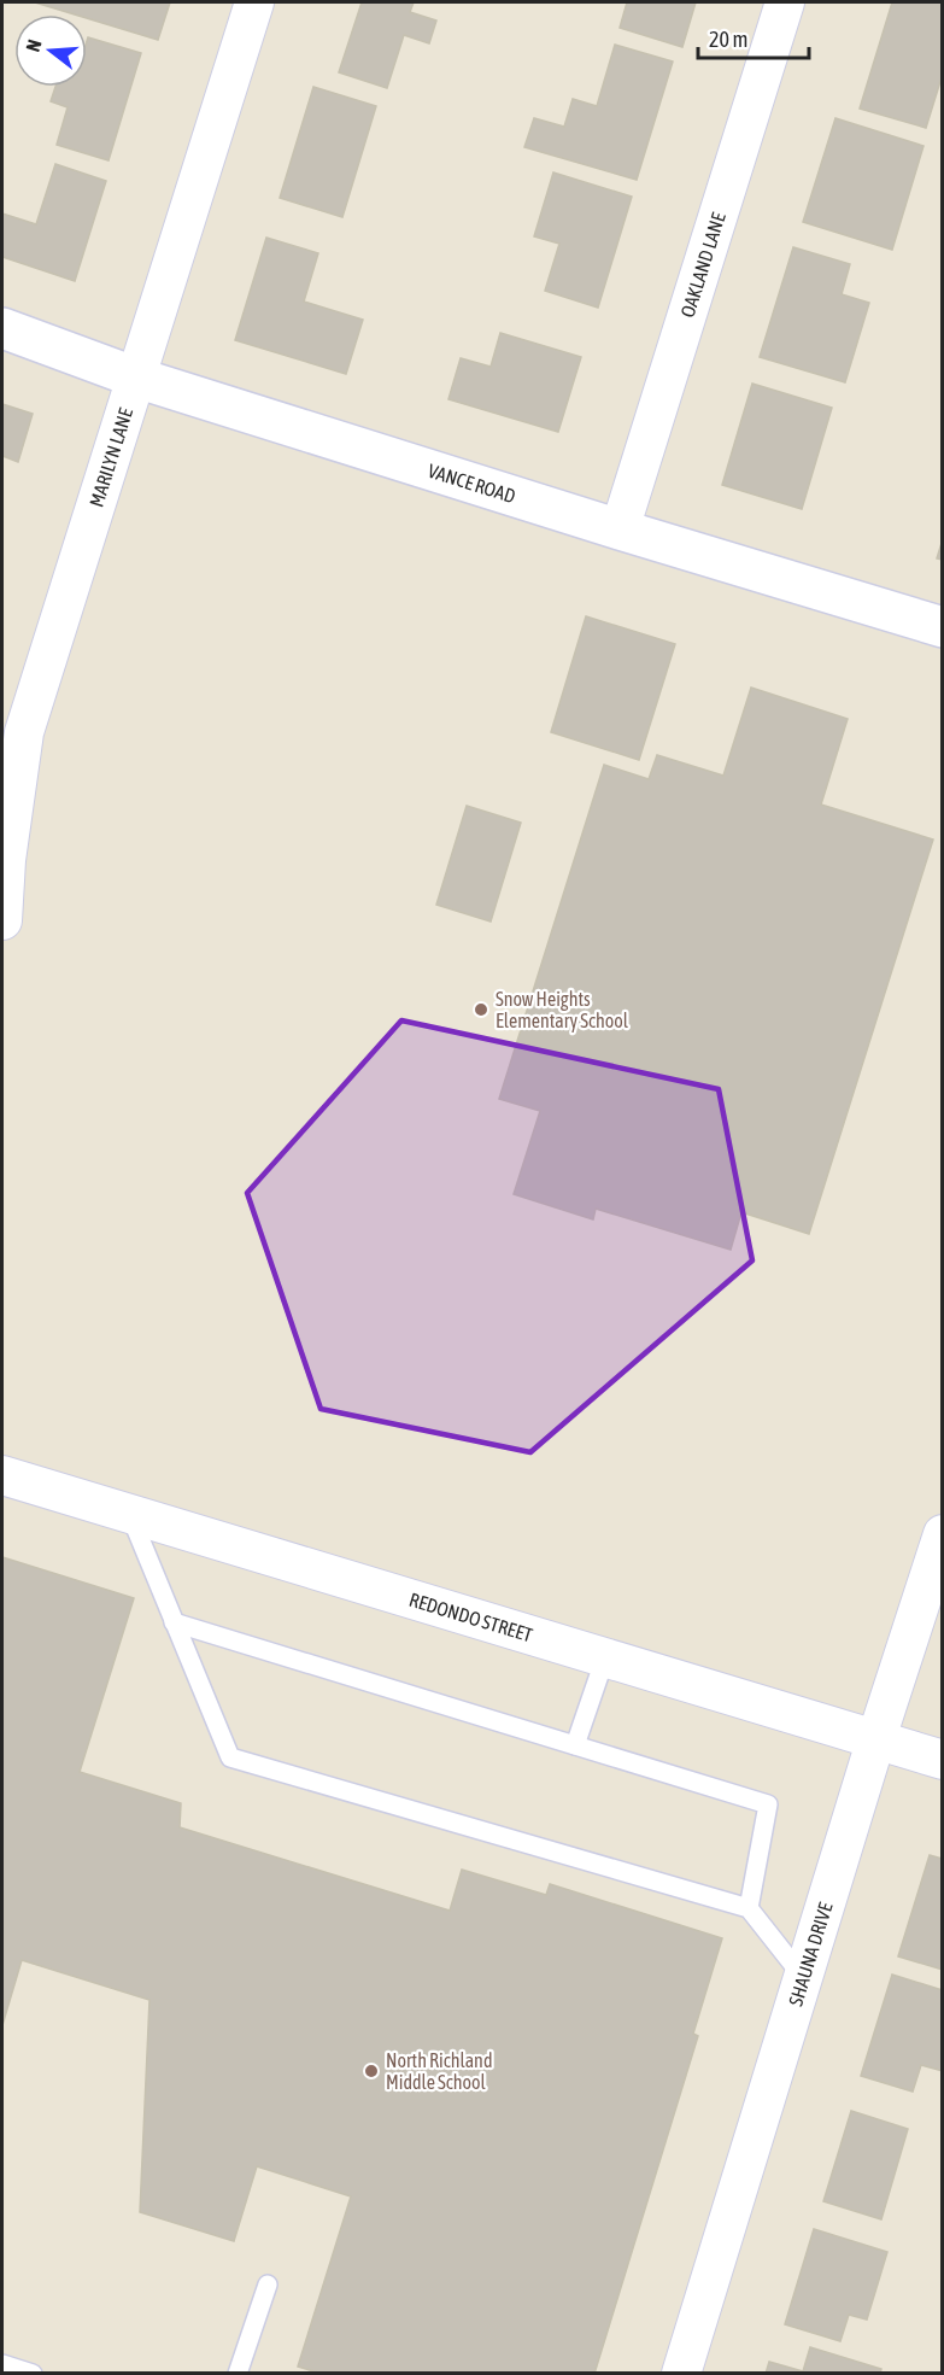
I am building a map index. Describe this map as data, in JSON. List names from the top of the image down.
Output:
{
  "streets": {
    "street": [
      "OAKLAND LANE",
      "MARILYN LANE",
      "VANCE ROAD",
      "REDONDO STREET",
      "SHAUNA DRIVE"
    ]
  },
  "crossings": [
    ["OAKLAND LANE", "VANCE ROAD"],
    ["MARILYN LANE", "VANCE ROAD"],
    ["REDONDO STREET", "SHAUNA DRIVE"]
  ],
  "places": ["Snow Heights Elementary School", "North Richland Middle School"],
  "scale_bar": "20 m",
  "north": "left"
}
